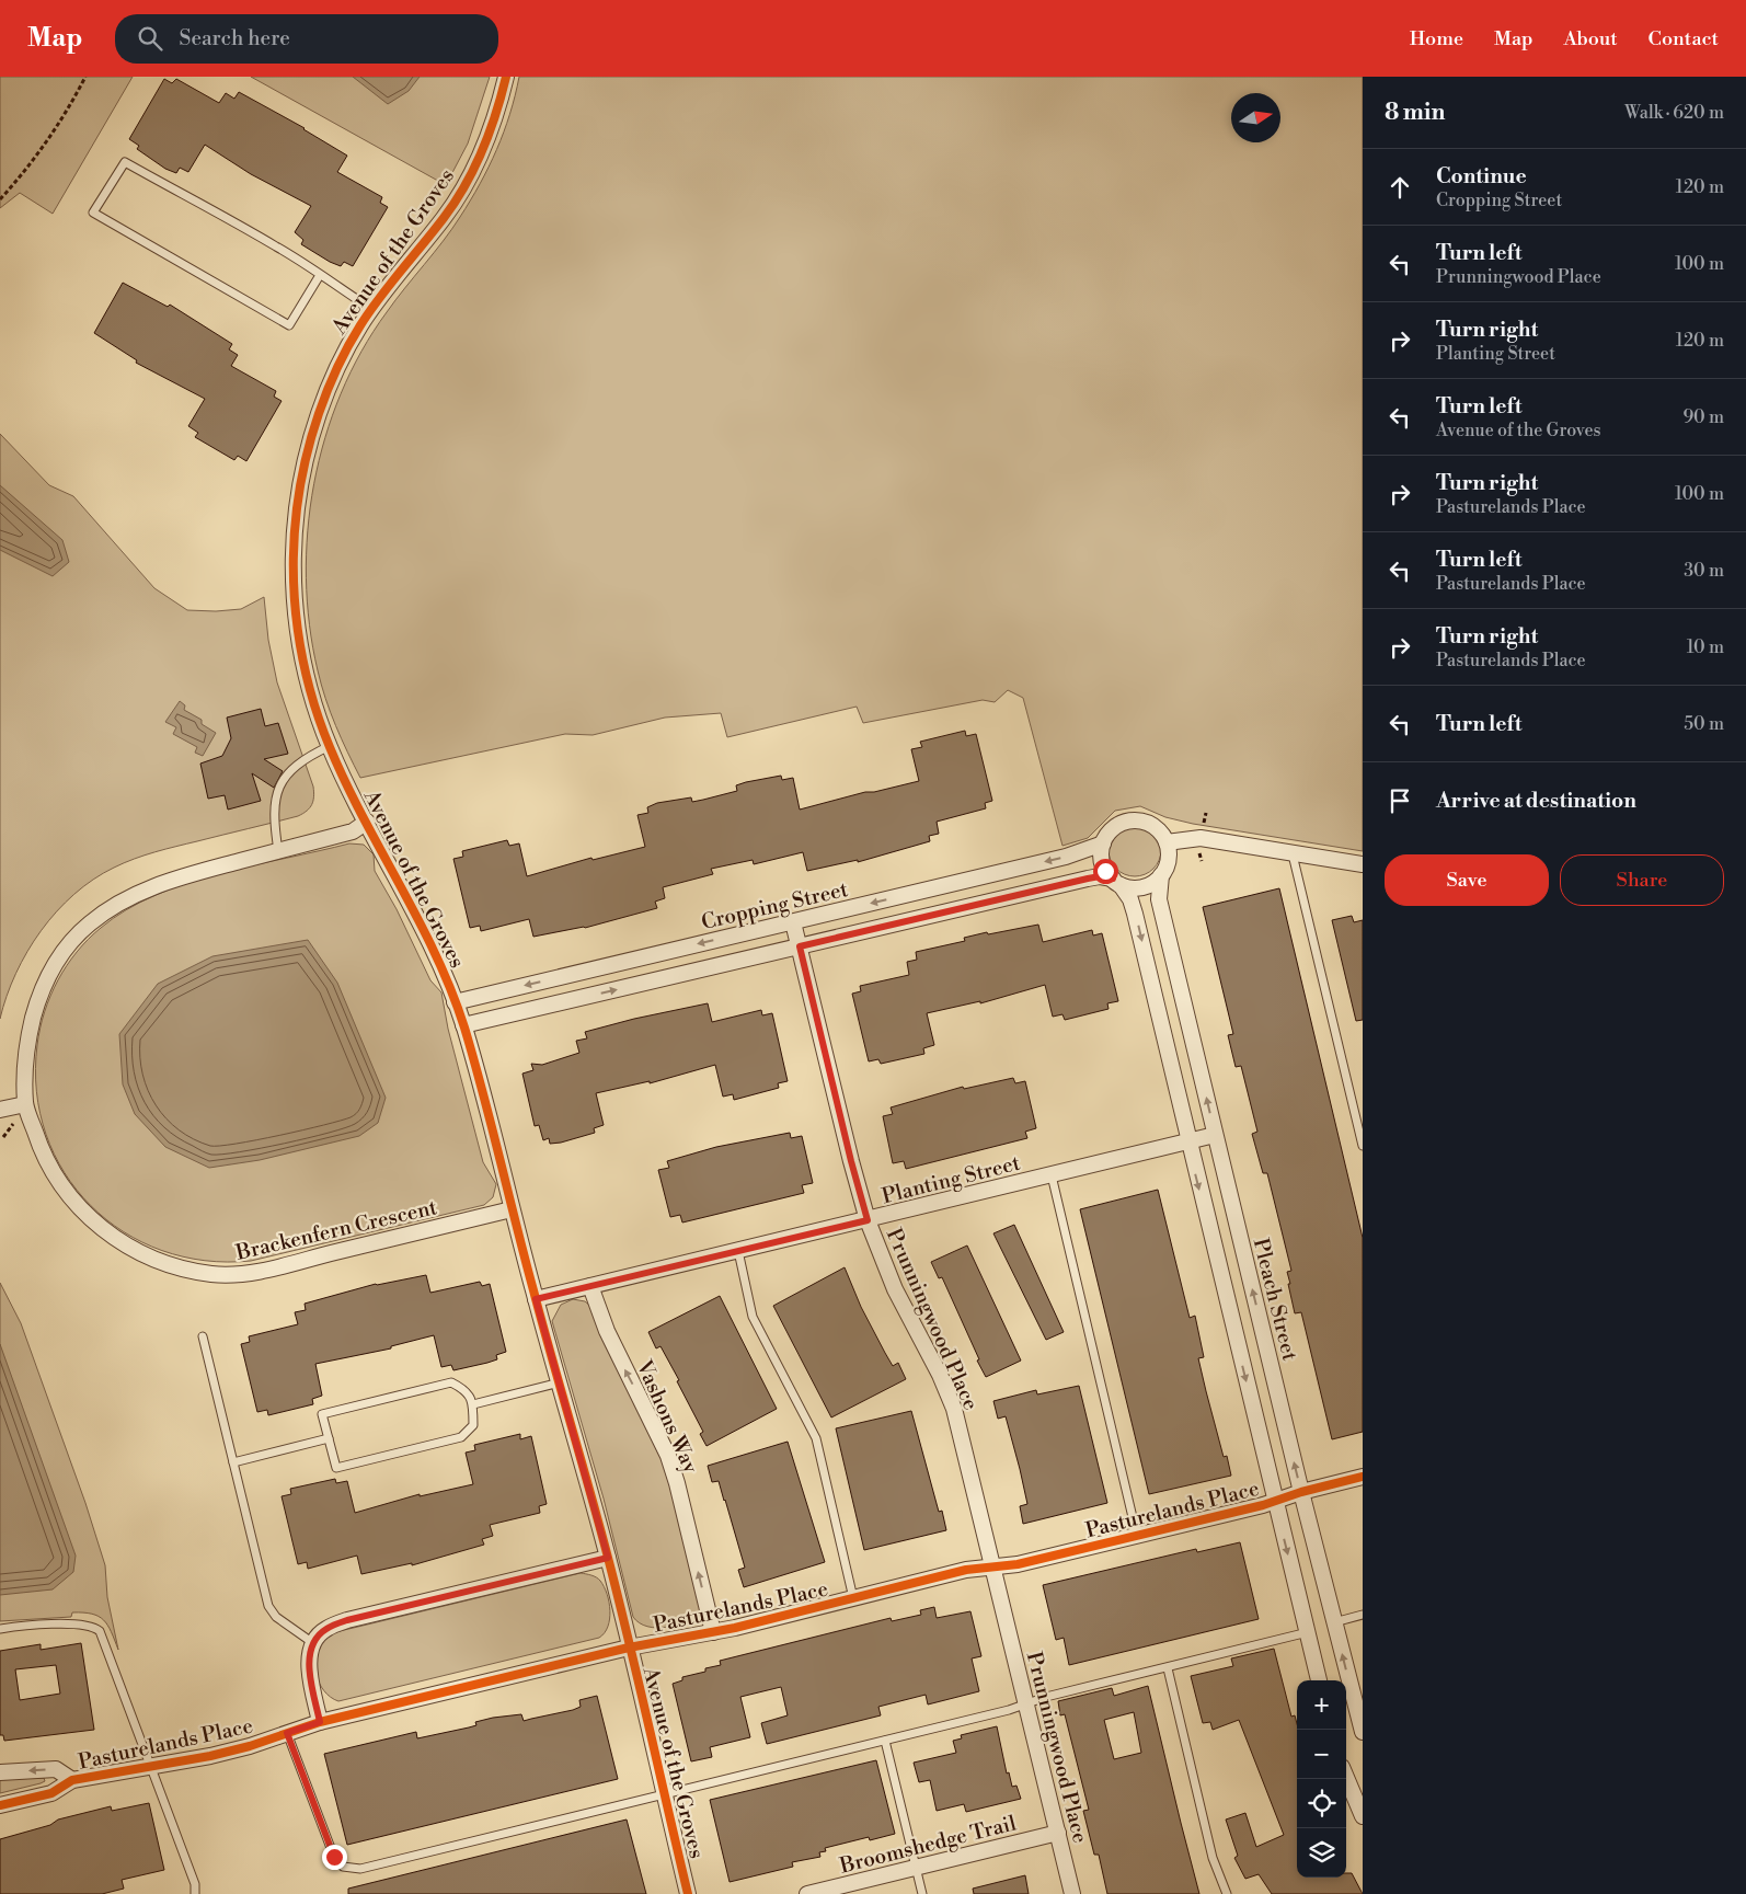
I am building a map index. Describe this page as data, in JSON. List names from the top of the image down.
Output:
{
  "streets": {
    "street": [
      "Avenue of the Groves",
      "Cropping Street",
      "Planting Street",
      "Brackenfern Crescent",
      "Pleach Street",
      "Prunningwood Place",
      "Vashons Way",
      "Pasturelands Place",
      "Broomshedge Trail"
    ]
  },
  "crossings": [
    ["Avenue of the Groves", "Cropping Street"],
    ["Avenue of the Groves", "Planting Street"],
    ["Avenue of the Groves", "Brackenfern Crescent"],
    ["Avenue of the Groves", "Pasturelands Place"],
    ["Cropping Street", "Pleach Street"],
    ["Cropping Street", "Prunningwood Place"],
    ["Planting Street", "Pleach Street"],
    ["Planting Street", "Prunningwood Place"],
    ["Planting Street", "Vashons Way"],
    ["Pleach Street", "Pasturelands Place"],
    ["Prunningwood Place", "Pasturelands Place"],
    ["Prunningwood Place", "Broomshedge Trail"],
    ["Vashons Way", "Pasturelands Place"]
  ],
  "one_way": ["Vashons Way"],
  "north": "right",
  "page": {
    "header": "Map",
    "search": "Search here",
    "nav": [
      "Home",
      "Map",
      "About",
      "Contact"
    ],
    "heading": ["8 min", "Walk · 620 m"],
    "list": [
      ["Continue", "Cropping Street", "120 m"],
      ["Turn left", "Prunningwood Place", "100 m"],
      ["Turn right", "Planting Street", "120 m"],
      ["Turn left", "Avenue of the Groves", "90 m"],
      ["Turn right", "Pasturelands Place", "100 m"],
      ["Turn left", "Pasturelands Place", "30 m"],
      ["Turn right", "Pasturelands Place", "10 m"],
      ["Turn left", "50 m"],
      "Arrive at destination"
    ],
    "buttons": ["Save", "Share"],
    "map_buttons": ["+", "−"]
  }
}
